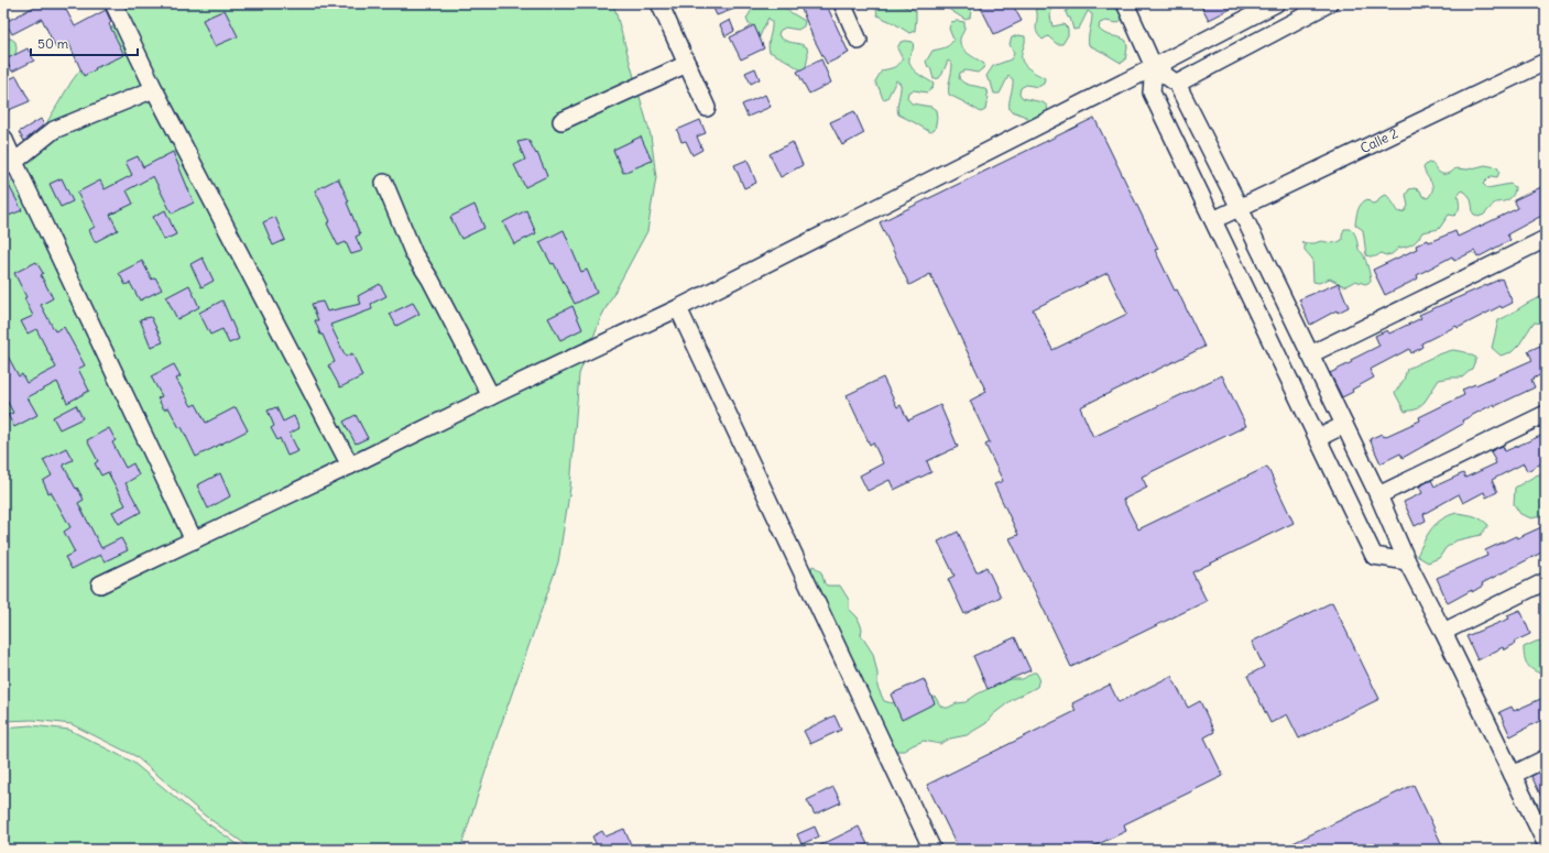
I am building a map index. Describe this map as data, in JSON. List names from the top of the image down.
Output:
{
  "streets": {
    "street": ["Calle 2"]
  },
  "scale_bar": "50 m"
}
